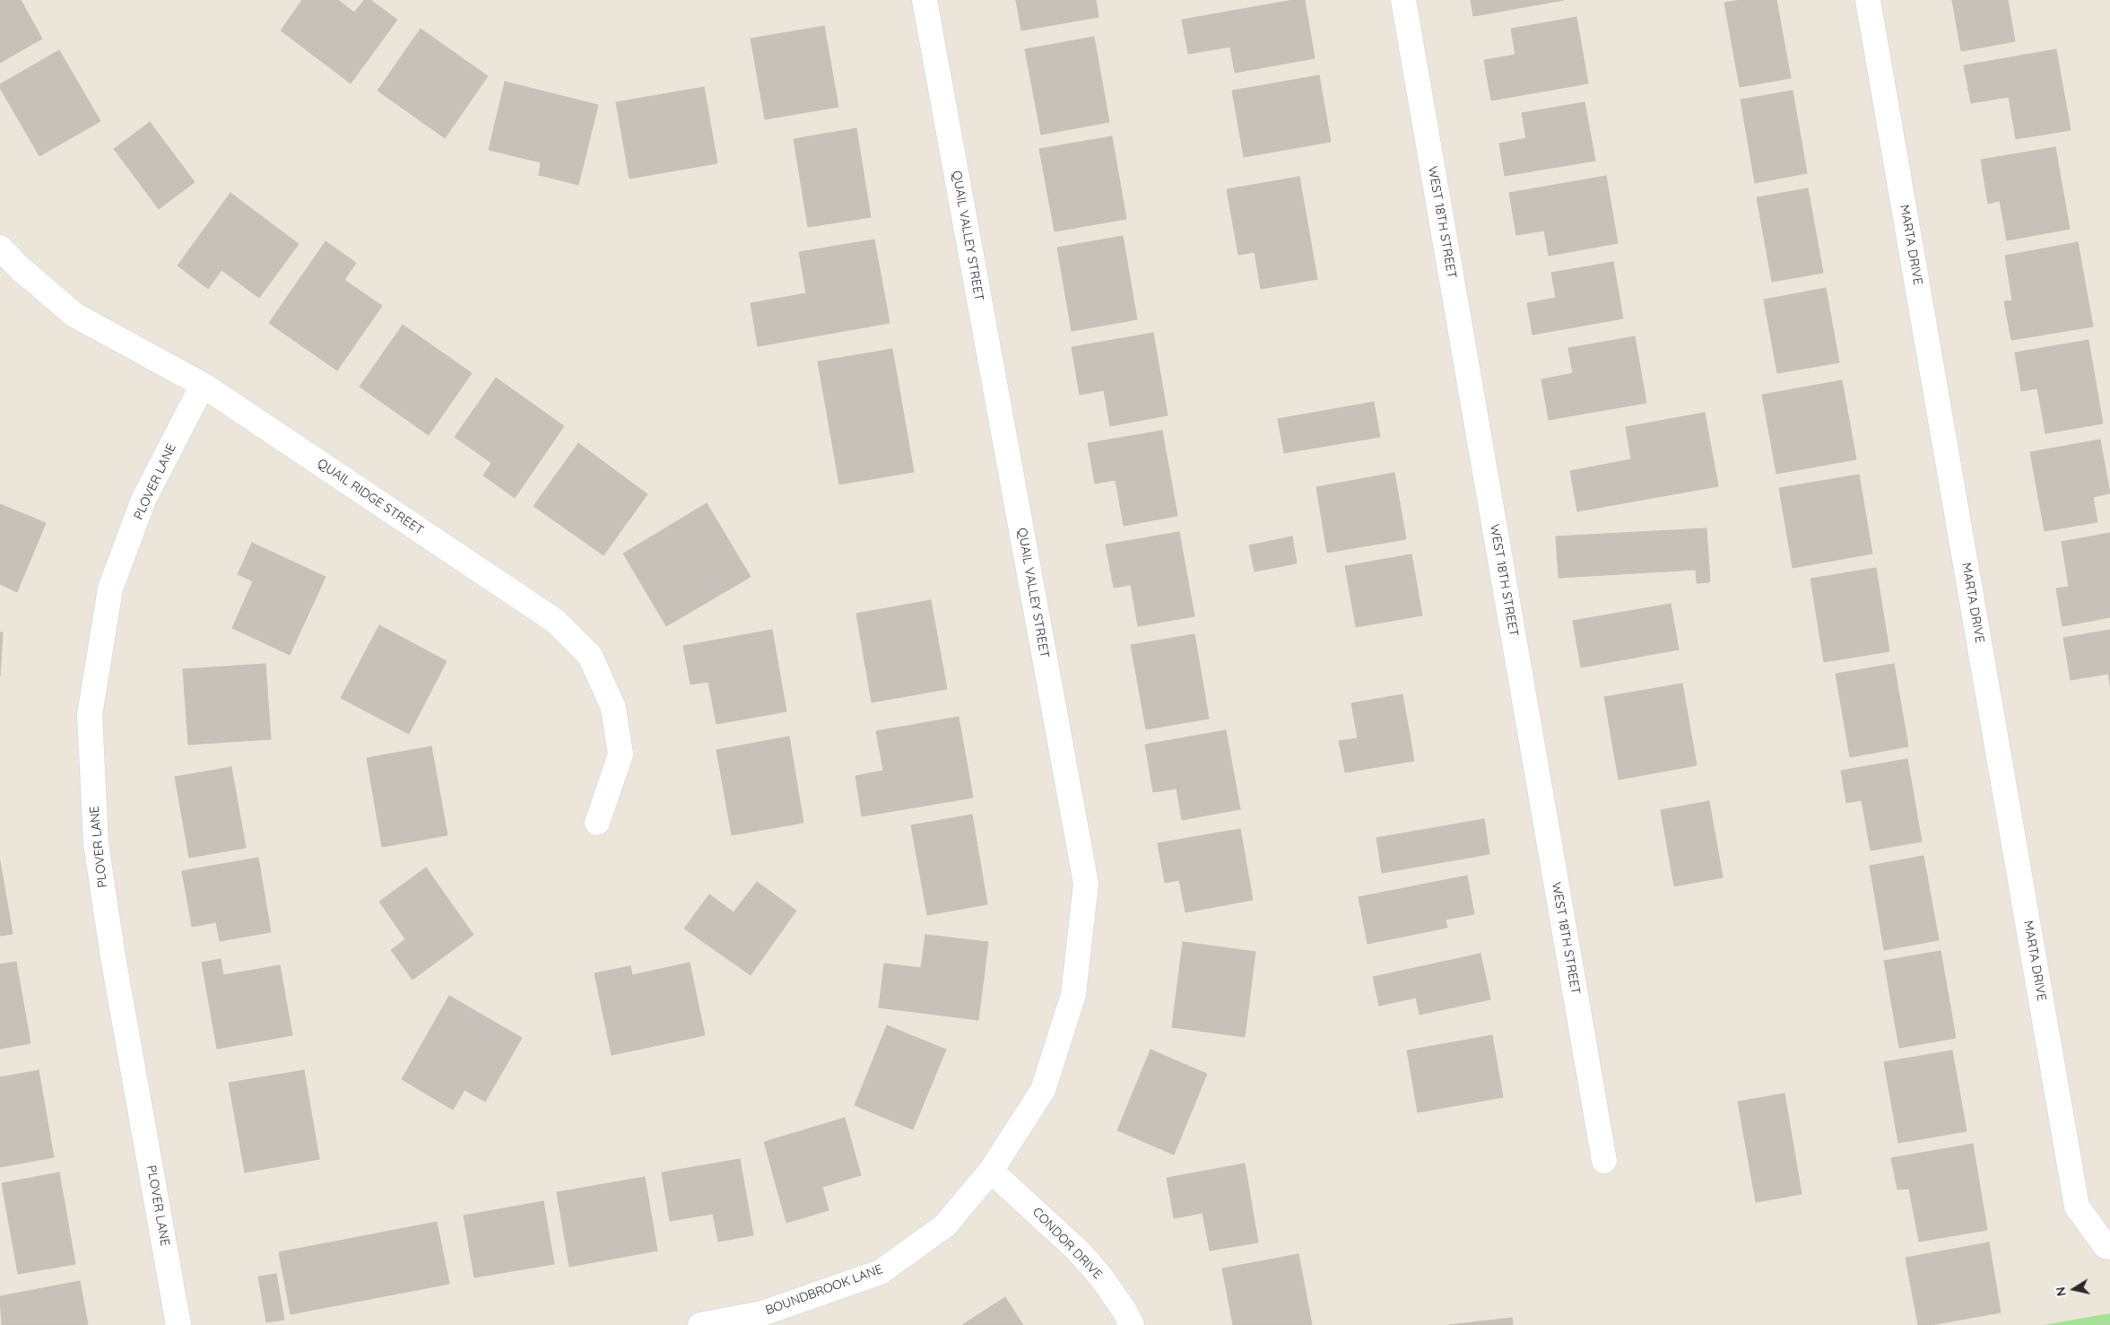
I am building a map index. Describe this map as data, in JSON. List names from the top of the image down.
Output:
{
  "streets": {
    "street": [
      "WEST 18TH STREET",
      "QUAIL VALLEY STREET",
      "MARTA DRIVE",
      "PLOVER LANE",
      "QUAIL RIDGE STREET",
      "CONDOR DRIVE",
      "BOUNDBROOK LANE"
    ]
  },
  "crossings": [
    ["QUAIL VALLEY STREET", "CONDOR DRIVE"],
    ["QUAIL VALLEY STREET", "BOUNDBROOK LANE"],
    ["PLOVER LANE", "QUAIL RIDGE STREET"],
    ["CONDOR DRIVE", "BOUNDBROOK LANE"]
  ],
  "north": "left"
}
